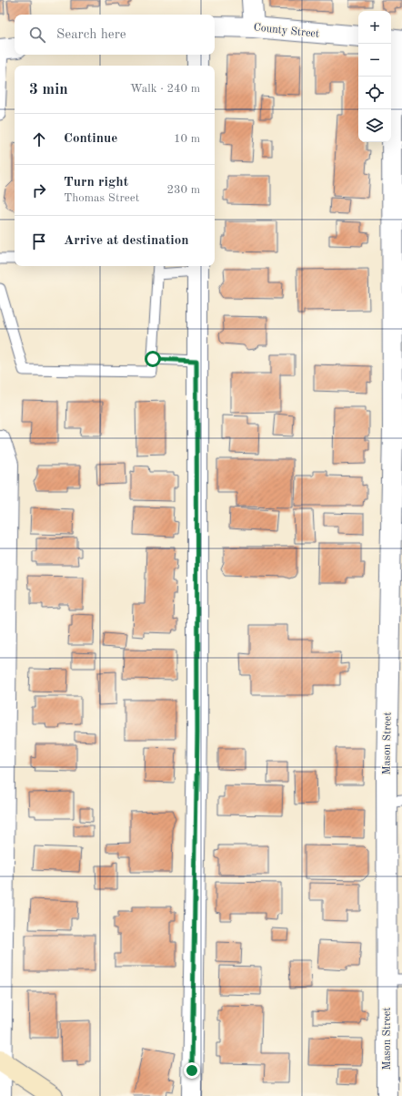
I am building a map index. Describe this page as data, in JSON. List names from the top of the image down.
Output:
{
  "streets": {
    "street": ["County Street", "Mason Street"]
  },
  "page": {
    "map_buttons": ["+", "−"],
    "search": "Search here",
    "heading": ["3 min", "Walk · 240 m"],
    "list": [
      ["Continue", "10 m"],
      ["Turn right", "Thomas Street", "230 m"],
      "Arrive at destination"
    ]
  }
}
